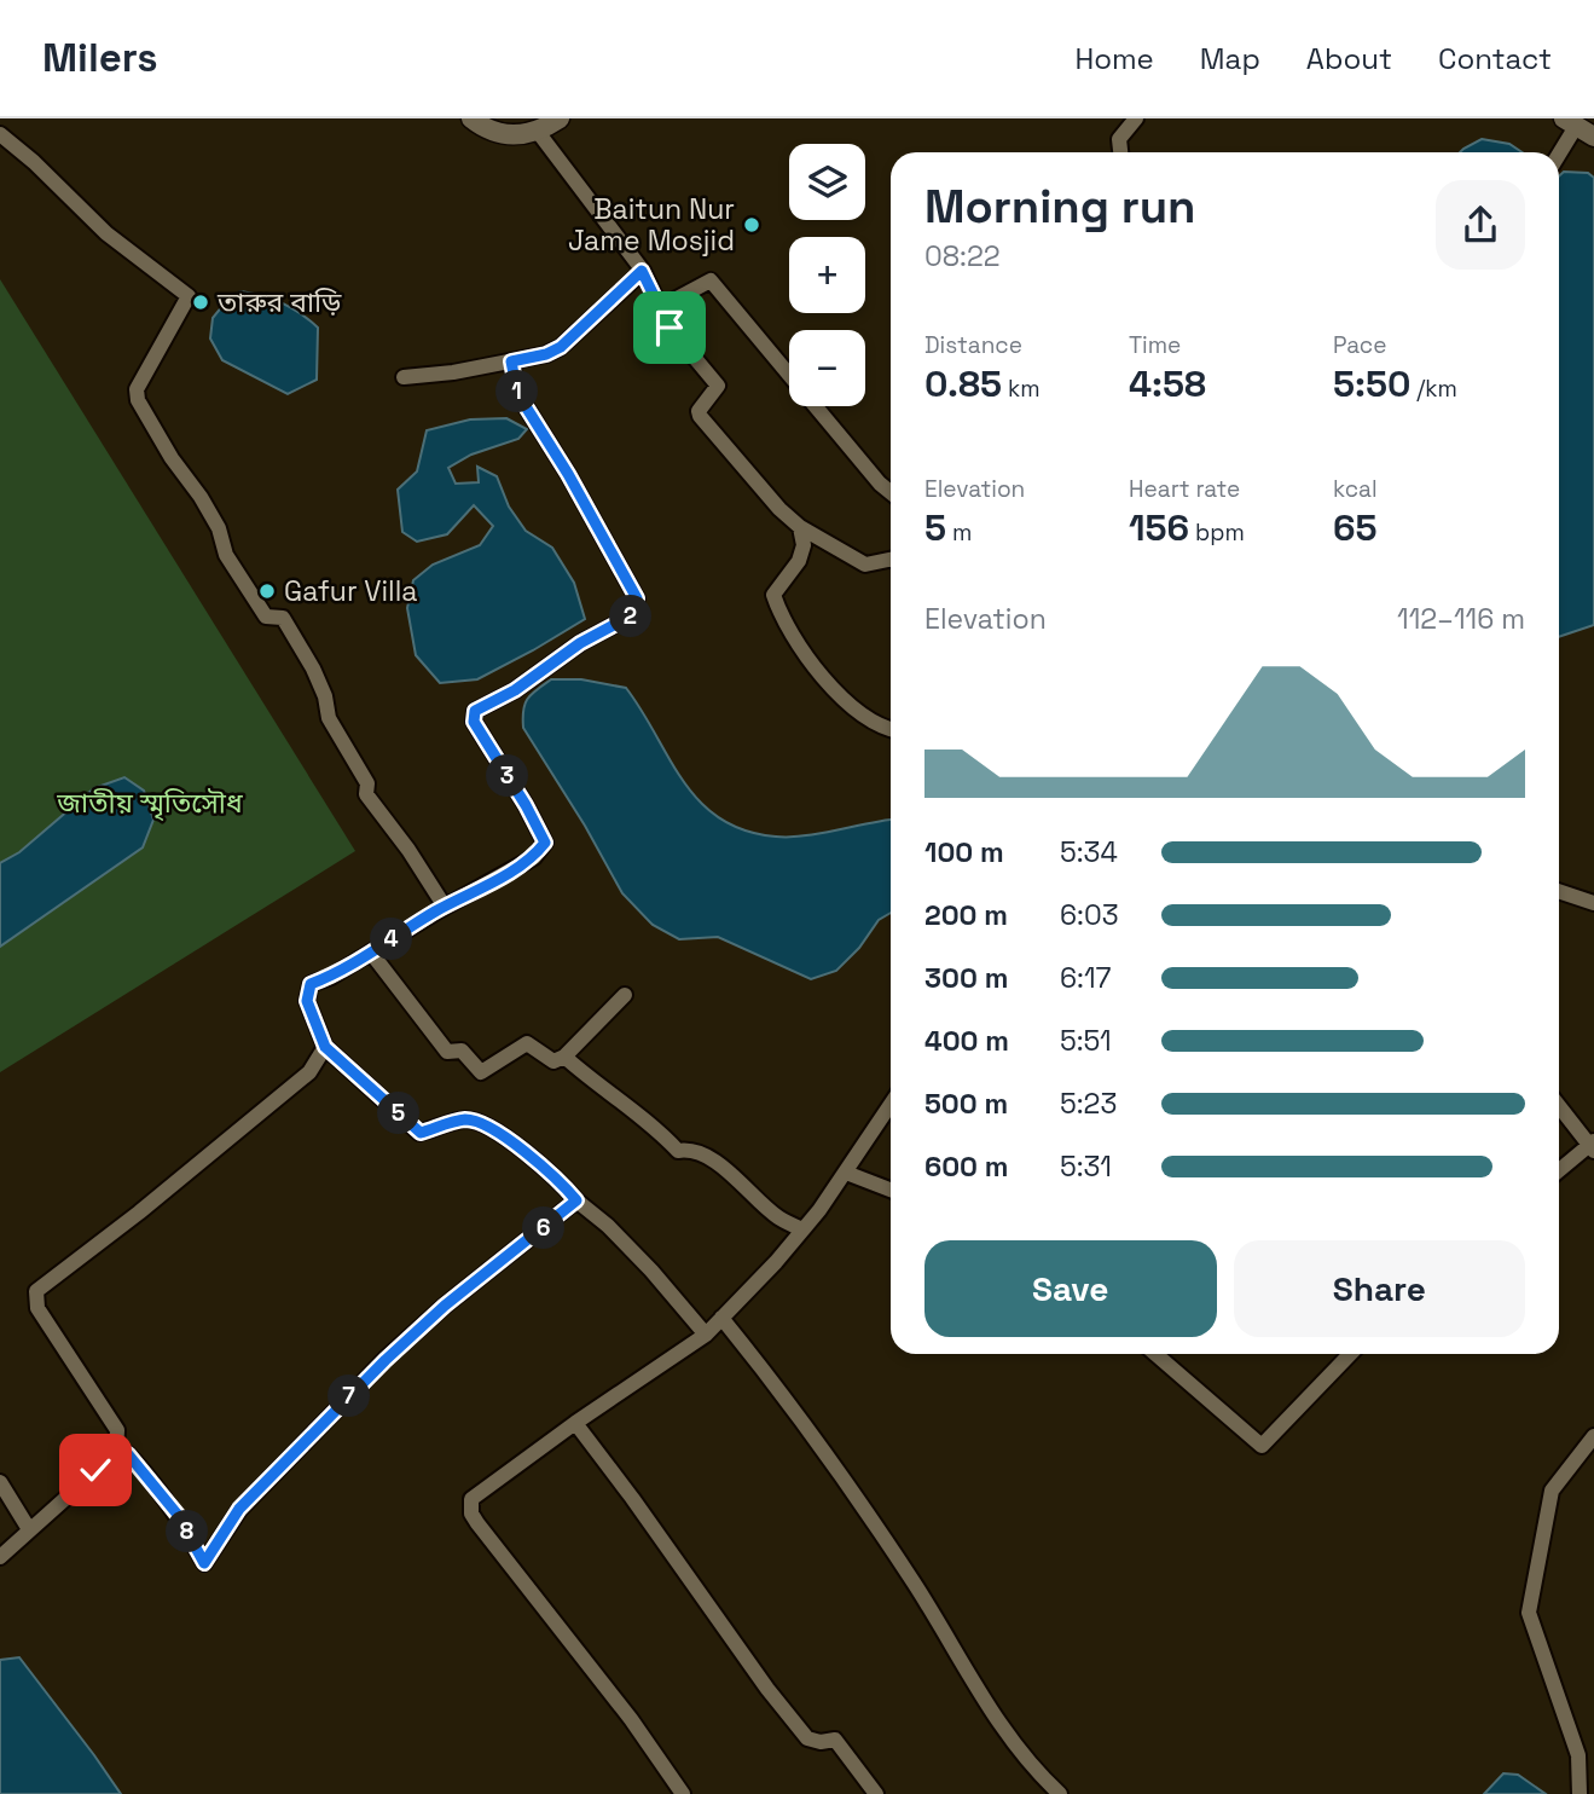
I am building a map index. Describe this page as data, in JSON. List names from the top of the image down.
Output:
{
  "parks": ["জাতীয় স্মৃতিসৌধ"],
  "places": ["Baitun Nur Jame Mosjid", "তারুর বাড়ি", "Gafur Villa"],
  "page": {
    "header": "Milers",
    "nav": [
      "Home",
      "Map",
      "About",
      "Contact"
    ],
    "map_buttons": ["+", "−"],
    "heading": ["Morning run", "08:22"],
    "stats": [
      ["Distance", "0.85 km"],
      ["Time", "4:58"],
      ["Pace", "5:50 /km"],
      ["Elevation", "5 m"],
      ["Heart rate", "156 bpm"],
      ["kcal", "65"]
    ],
    "pins": [
      "1",
      "2",
      "3",
      "4",
      "5",
      "6",
      "7",
      "8"
    ],
    "chart": ["Elevation", "112–116 m"],
    "list": [
      {
        "name": "100 m",
        "note": "5:34"
      },
      {
        "name": "200 m",
        "note": "6:03"
      },
      {
        "name": "300 m",
        "note": "6:17"
      },
      {
        "name": "400 m",
        "note": "5:51"
      },
      {
        "name": "500 m",
        "note": "5:23"
      },
      {
        "name": "600 m",
        "note": "5:31"
      }
    ],
    "buttons": ["Save", "Share"]
  }
}
